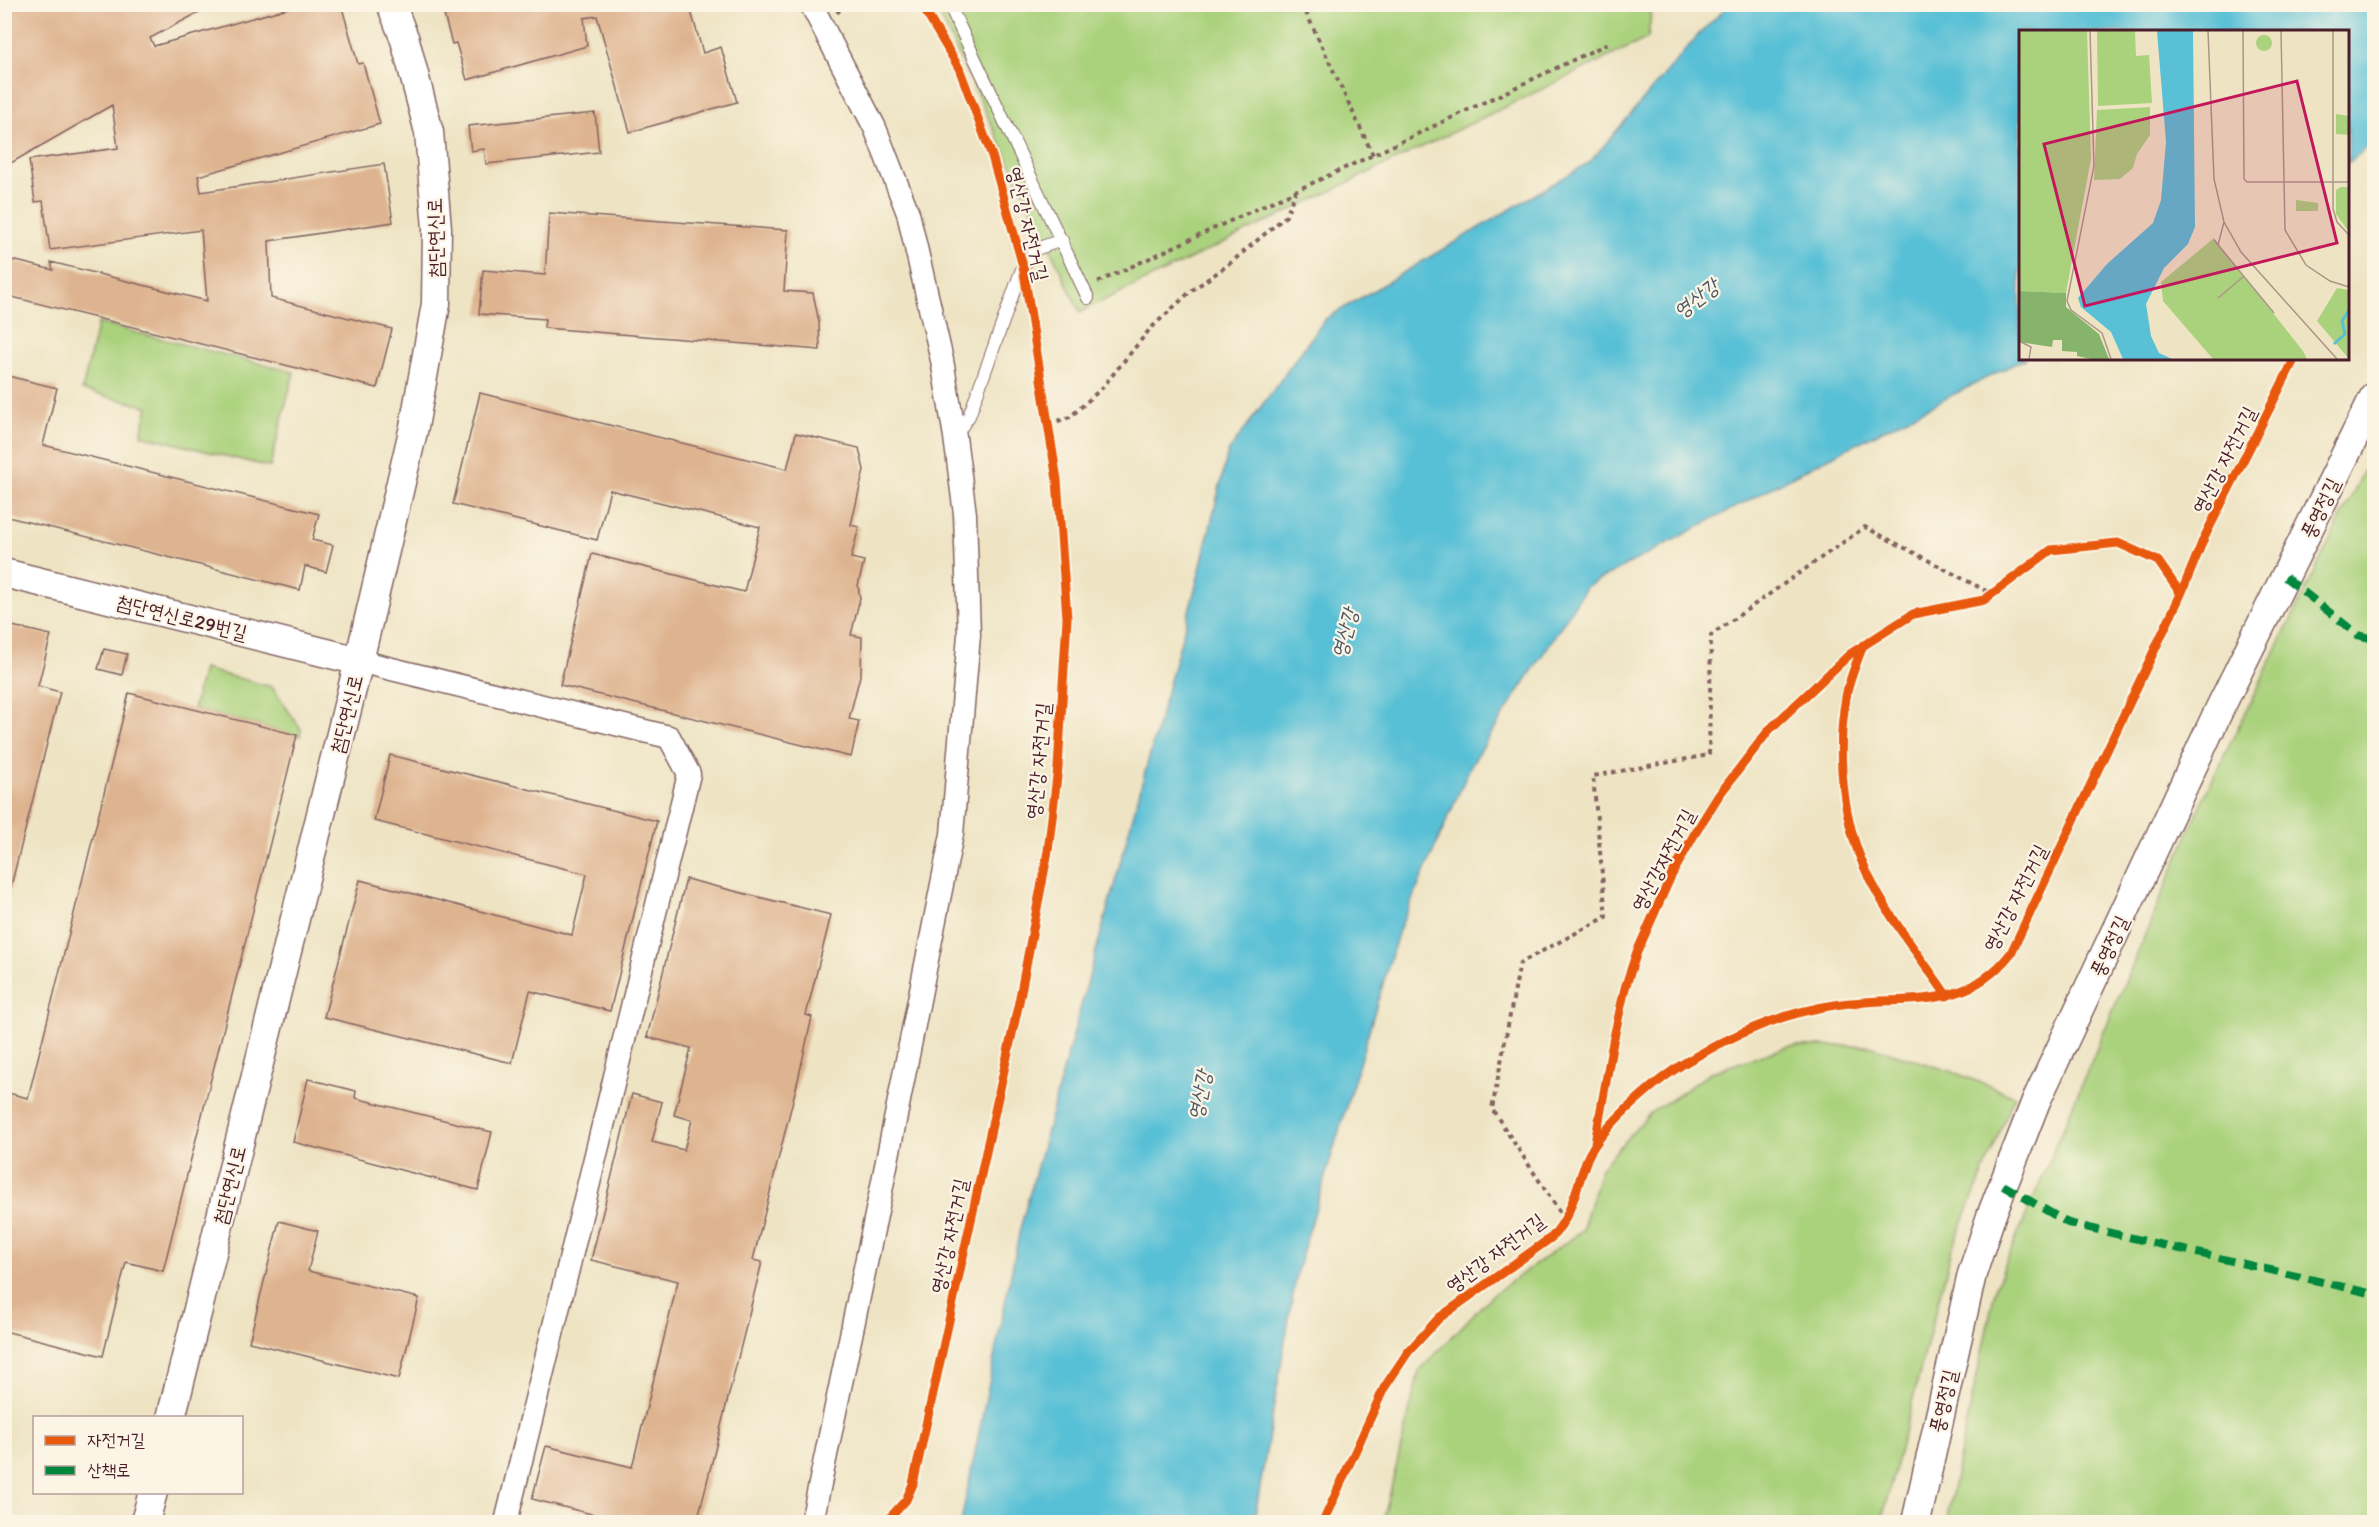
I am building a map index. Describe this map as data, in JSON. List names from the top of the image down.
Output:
{
  "streets": {
    "street": ["첨단연신로", "풍영정길", "첨단연신로29번길"],
    "cycle path": ["영산강 자전거길", "영산강자전거길"]
  },
  "crossings": [
    ["첨단연신로", "첨단연신로29번길"]
  ],
  "water": ["영산강"],
  "legend": ["자전거길", "산책로"]
}
